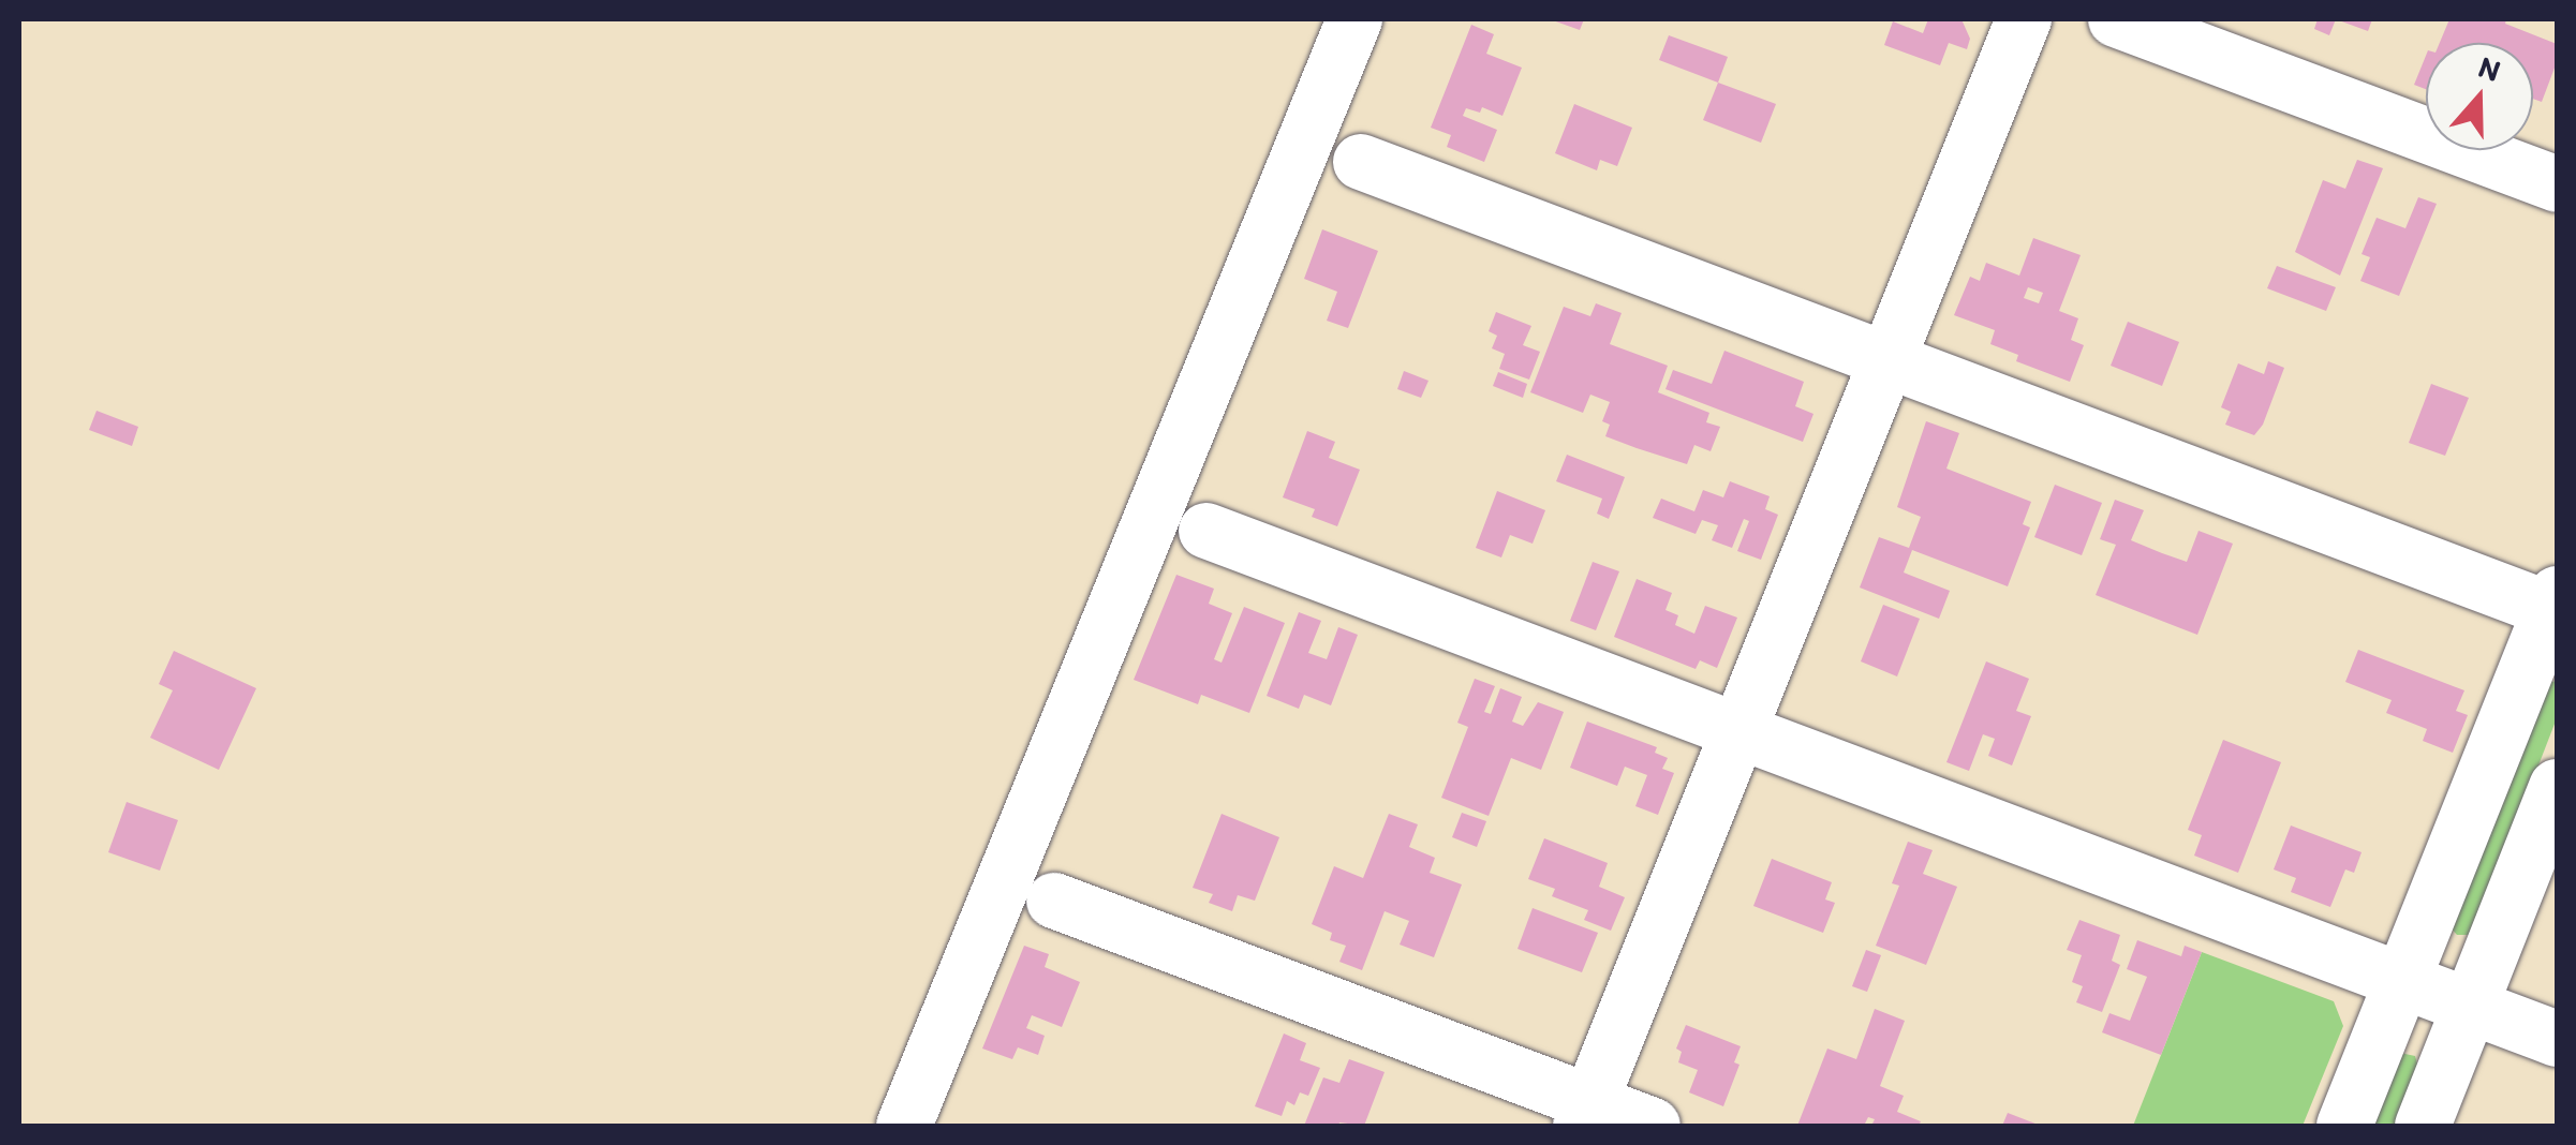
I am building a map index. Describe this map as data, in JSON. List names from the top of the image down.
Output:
{
  "north": "top"
}
